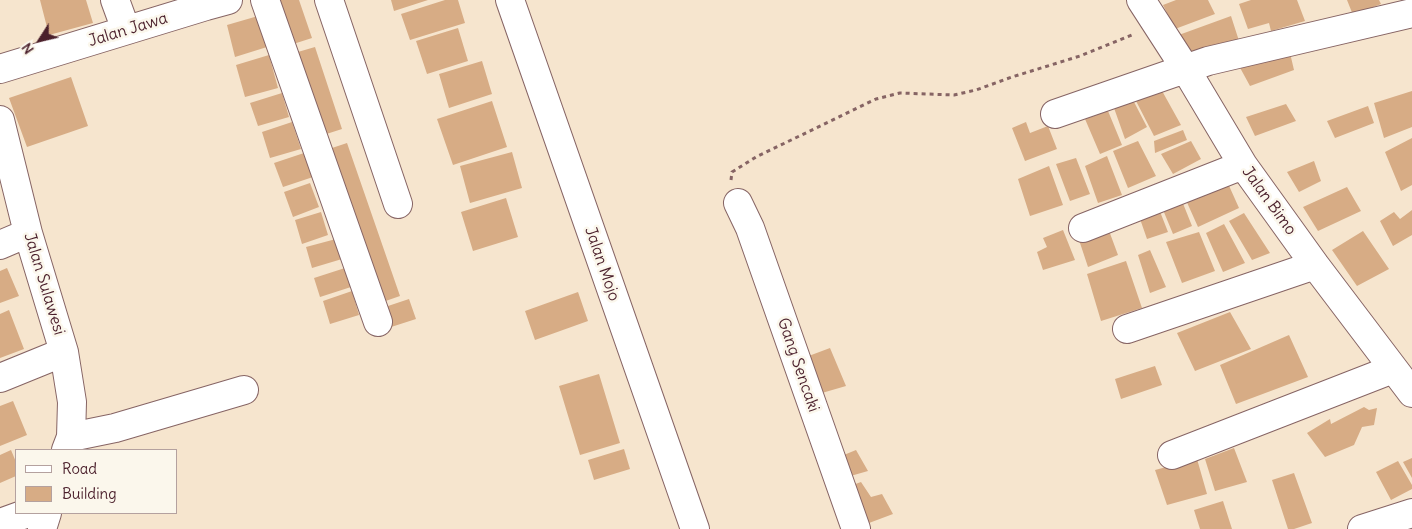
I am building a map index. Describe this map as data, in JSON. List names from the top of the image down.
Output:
{
  "streets": {
    "street": [
      "Jalan Jawa",
      "Jalan Bimo",
      "Jalan Mojo",
      "Jalan Sulawesi",
      "Gang Sencaki"
    ]
  },
  "legend": ["Road", "Building"],
  "north": "bottom left"
}
